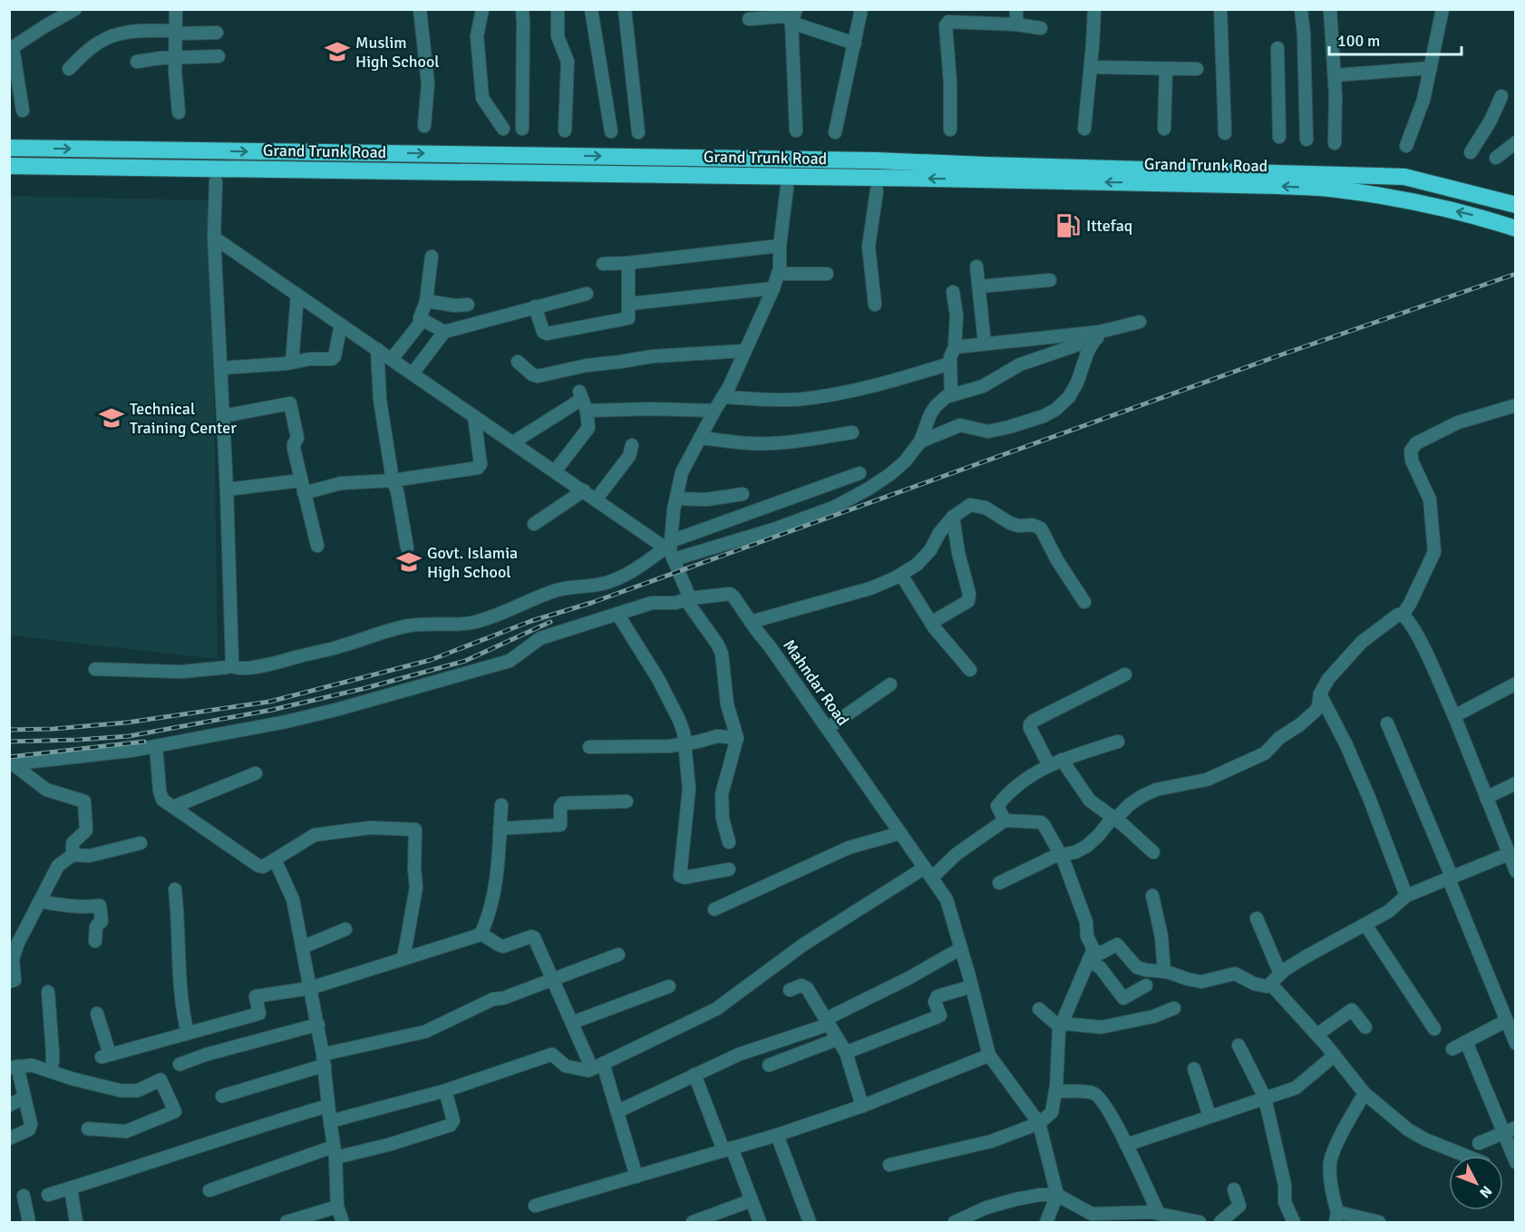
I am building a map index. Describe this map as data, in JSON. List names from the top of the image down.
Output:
{
  "streets": {
    "highway": ["Grand Trunk Road"],
    "street": ["Mahndar Road"]
  },
  "places": {
    "school or university": ["Muslim High School", "Technical Training Center", "Govt. Islamia High School"],
    "fuel station": ["Ittefaq"]
  },
  "scale_bar": "100 m",
  "north": "bottom right"
}
